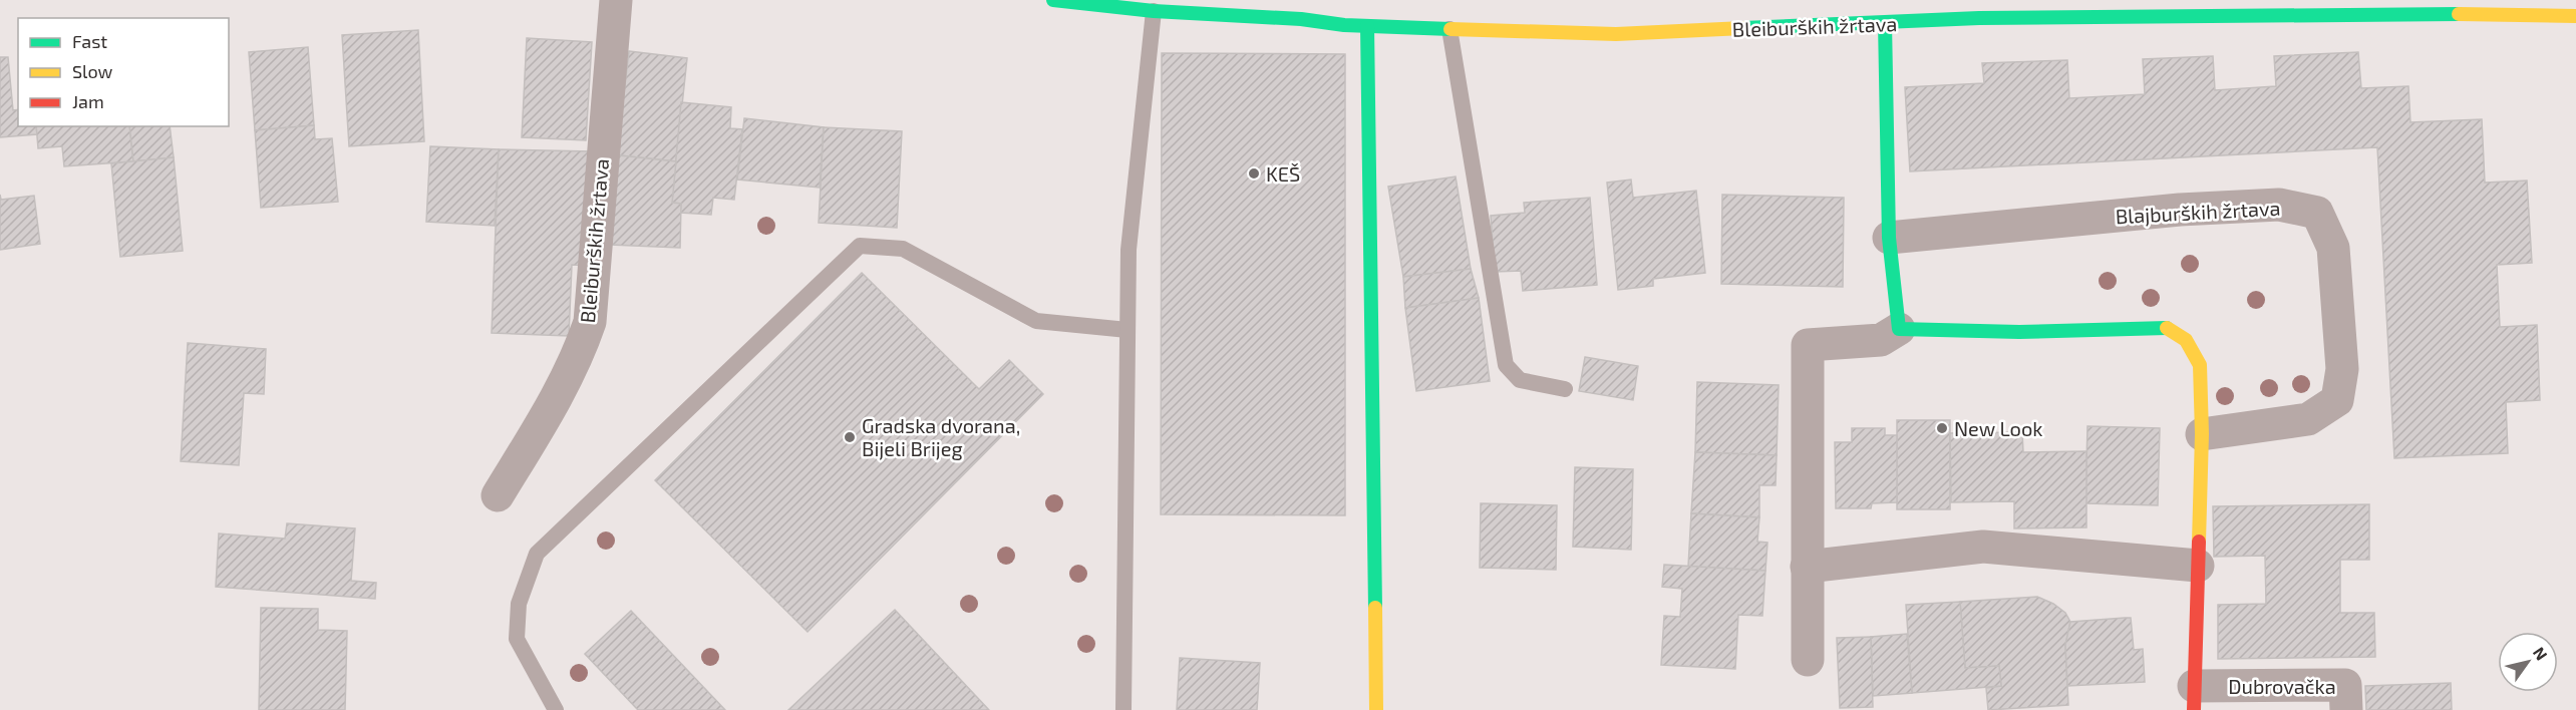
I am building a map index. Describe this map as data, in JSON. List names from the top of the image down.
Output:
{
  "streets": {
    "street": ["Bleiburških žrtava", "Blajburških žrtava", "Dubrovačka"]
  },
  "places": ["KEŠ", "New Look", "Gradska dvorana, Bijeli Brijeg"],
  "legend": ["Fast", "Slow", "Jam"],
  "north": "top right"
}
